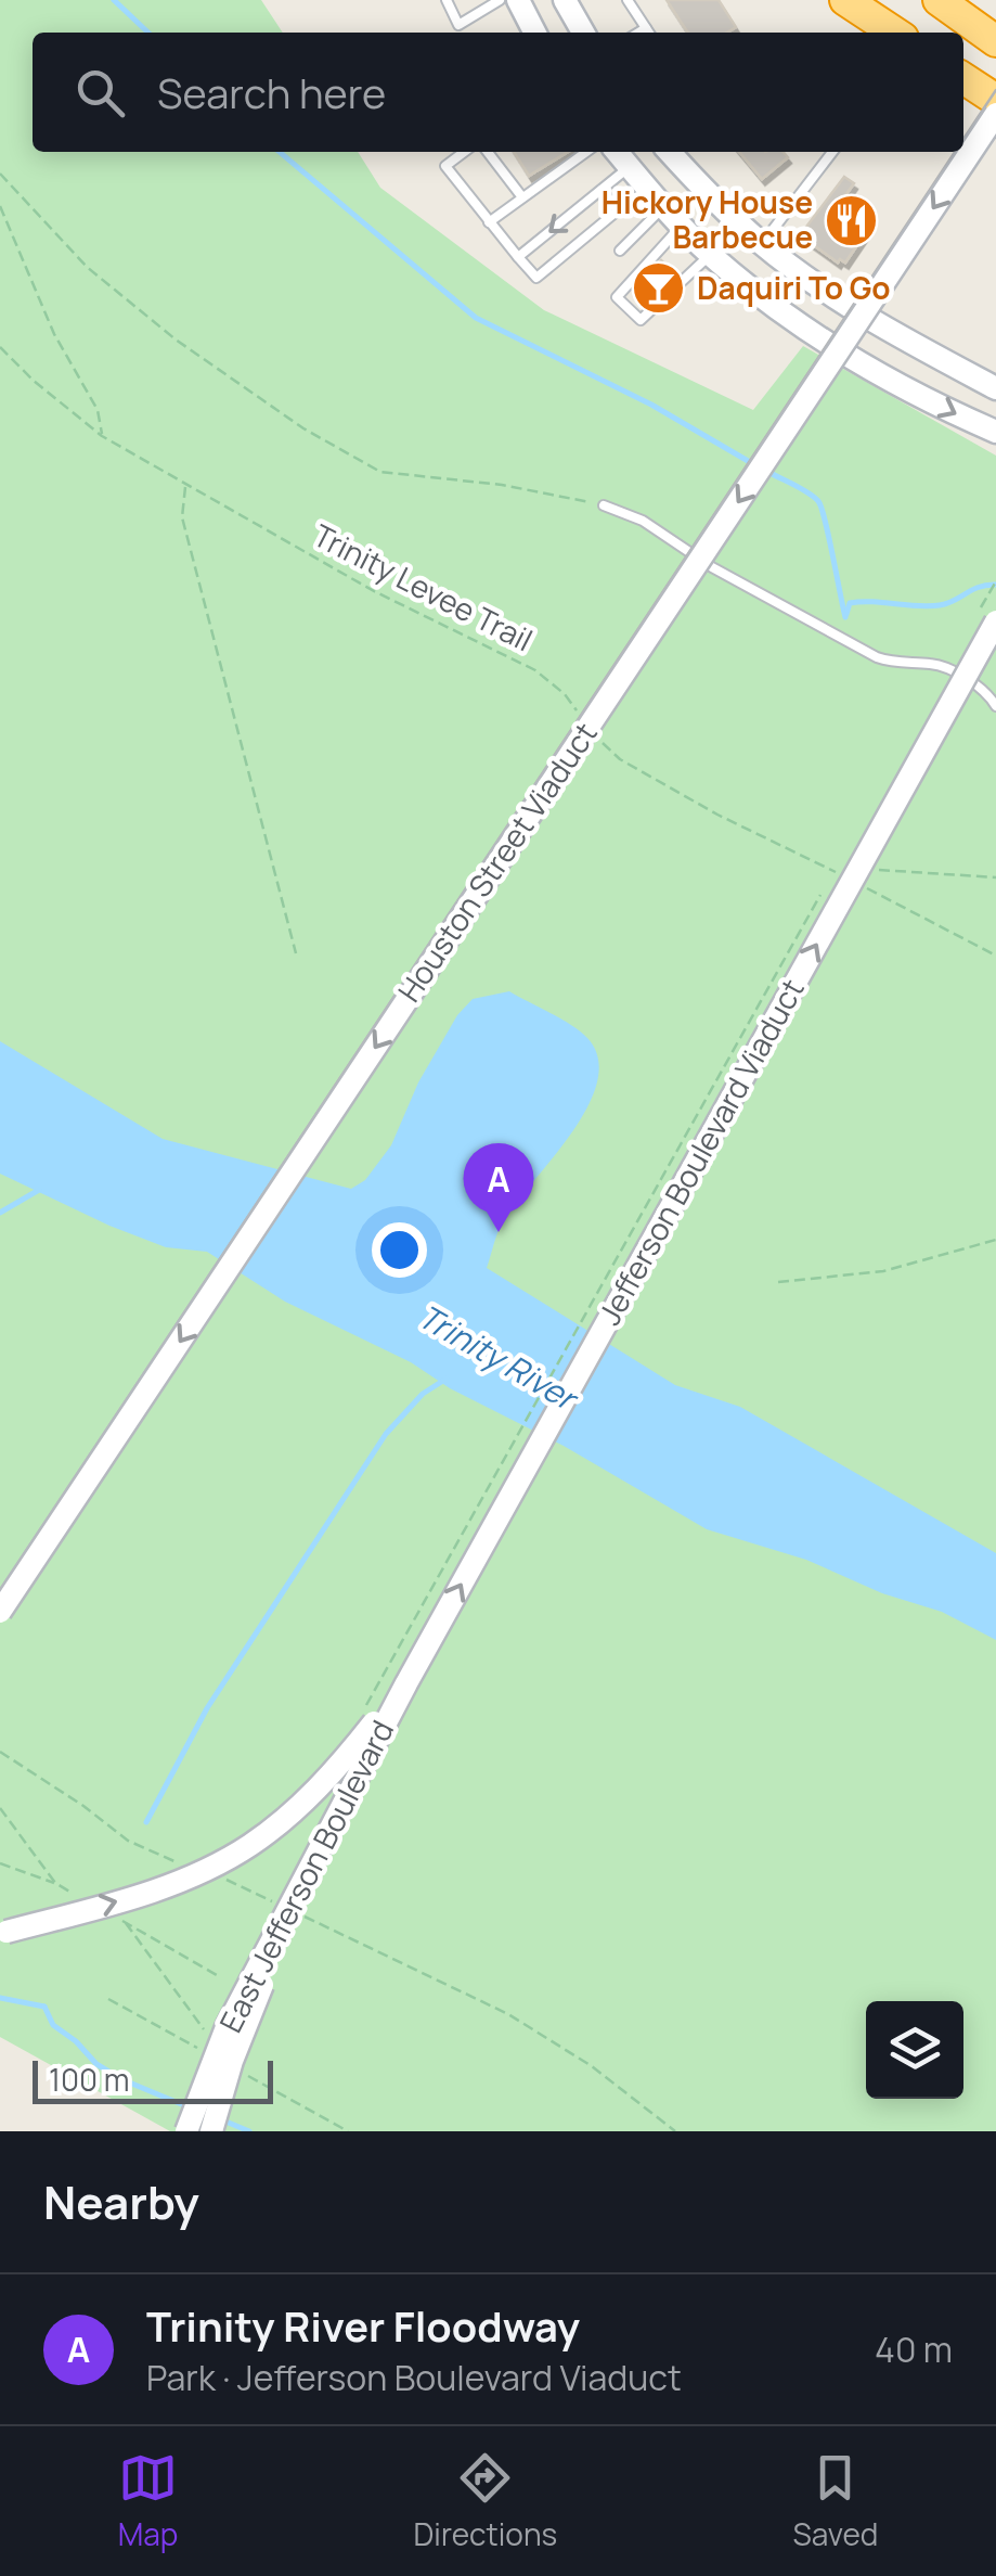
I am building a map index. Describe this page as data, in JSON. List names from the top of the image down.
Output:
{
  "streets": {
    "main road": ["Houston Street Viaduct", "Jefferson Boulevard Viaduct", "East Jefferson Boulevard"],
    "path": ["Trinity Levee Trail"]
  },
  "crossings": [
    ["Jefferson Boulevard Viaduct", "East Jefferson Boulevard"]
  ],
  "one_way": ["Houston Street Viaduct", "Jefferson Boulevard Viaduct"],
  "water": ["Trinity River"],
  "places": {
    "restaurant": ["Hickory House Barbecue"],
    "bar": ["Daquiri To Go"]
  },
  "scale_bar": "100 m",
  "page": {
    "search": "Search here",
    "pins": "A",
    "scale": "100 m",
    "heading": "Nearby",
    "list": [
      {
        "mark": "A",
        "name": "Trinity River Floodway",
        "note": "Park · Jefferson Boulevard Viaduct",
        "value": "40 m"
      }
    ],
    "nav": ["Map", "Directions", "Saved"]
  }
}
